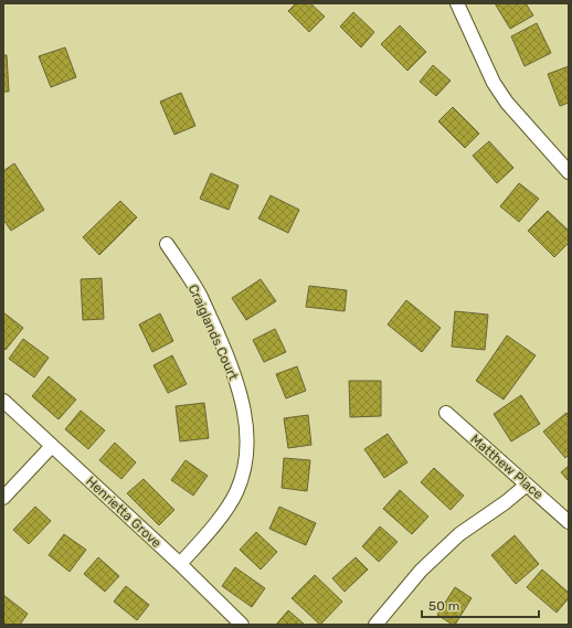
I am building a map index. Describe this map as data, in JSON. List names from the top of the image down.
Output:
{
  "streets": {
    "street": ["Craiglands Court", "Matthew Place", "Henrietta Grove"]
  },
  "crossings": [
    ["Craiglands Court", "Henrietta Grove"]
  ],
  "scale_bar": "50 m"
}
